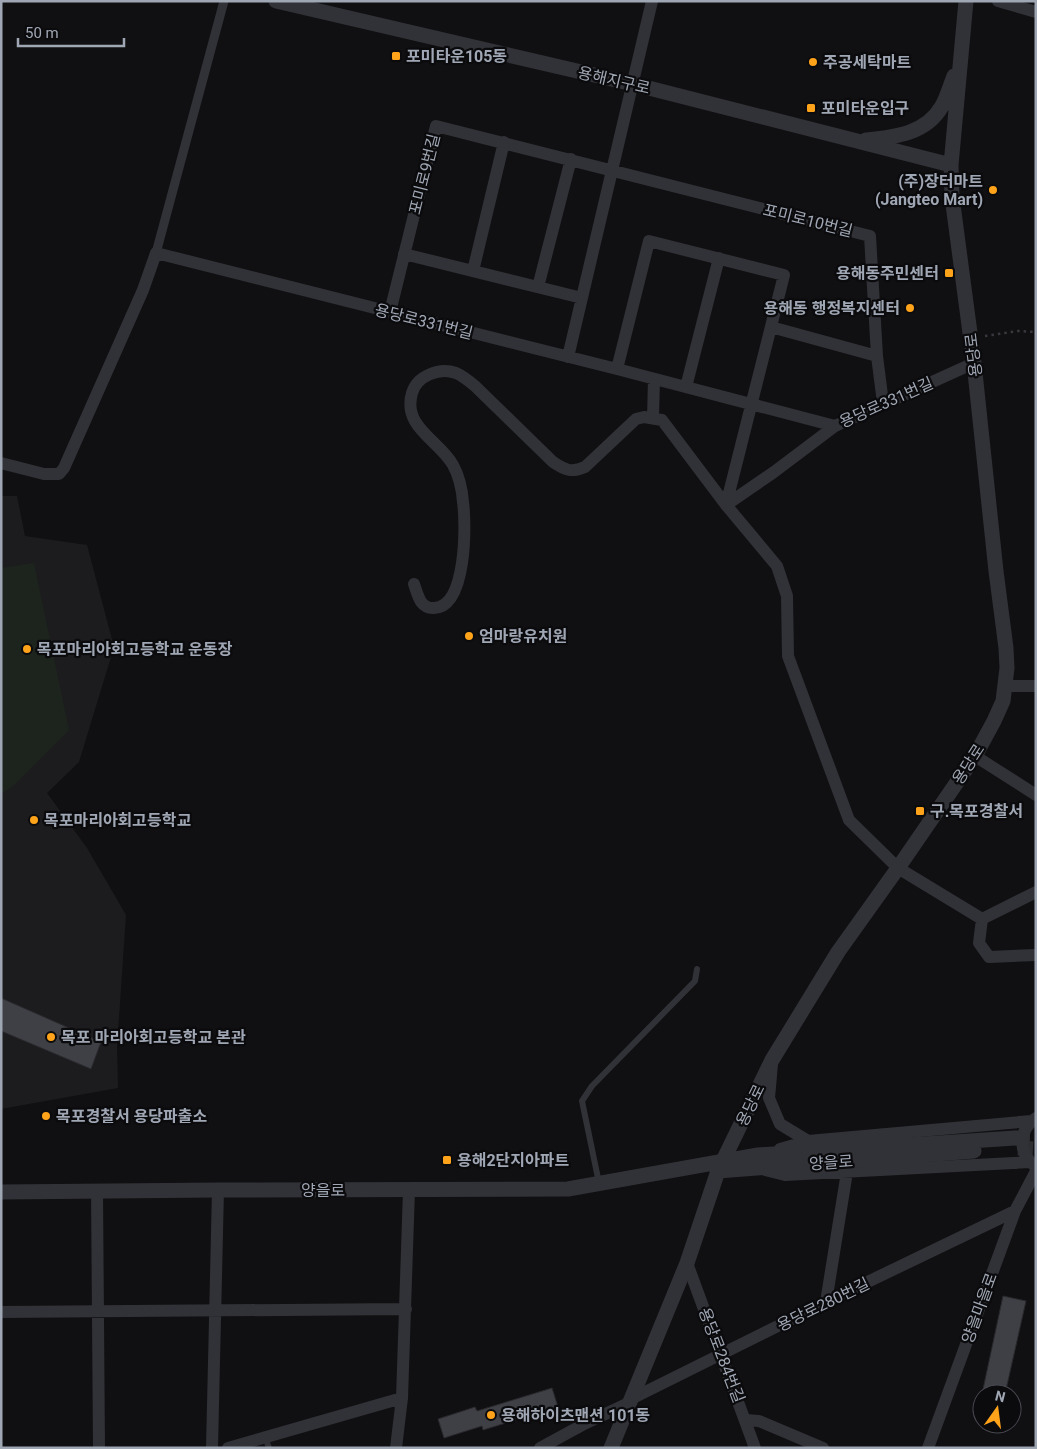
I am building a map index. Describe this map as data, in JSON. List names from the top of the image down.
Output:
{
  "streets": {
    "street": [
      "용해지구로",
      "포미로9번길",
      "포미로10번길",
      "용당로331번길",
      "용당로",
      "양을로",
      "용당로280번길",
      "양을마을로",
      "용당로284번길"
    ]
  },
  "crossings": [
    ["용해지구로", "용당로"],
    ["포미로9번길", "포미로10번길"],
    ["포미로9번길", "용당로331번길"],
    ["포미로10번길", "용당로331번길"],
    ["용당로331번길", "용당로"],
    ["용당로", "양을로"],
    ["용당로", "용당로280번길"],
    ["용당로", "용당로284번길"],
    ["용당로280번길", "양을마을로"],
    ["용당로280번길", "용당로284번길"]
  ],
  "places": {
    "transit": [
      "포미타운105동",
      "포미타운입구",
      "용해동주민센터",
      "구.목포경찰서",
      "용해2단지아파트"
    ],
    "other": [
      "주공세탁마트",
      "(주)장터마트 (Jangteo Mart)",
      "용해동 행정복지센터",
      "엄마랑유치원",
      "목포마리아회고등학교 운동장",
      "목포마리아회고등학교",
      "목포 마리아회고등학교 본관",
      "목포경찰서 용당파출소",
      "용해하이츠맨션 101동"
    ]
  },
  "scale_bar": "50 m",
  "north": "top"
}
